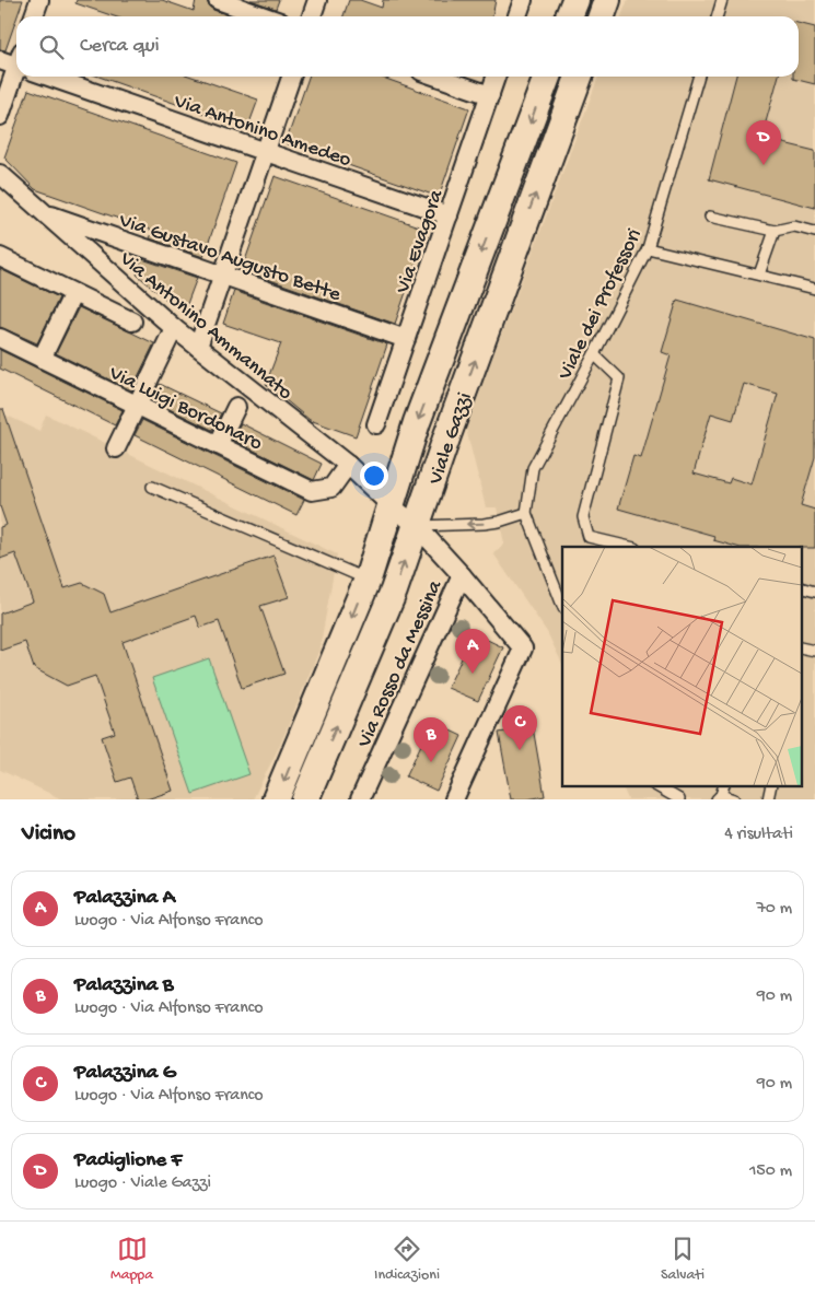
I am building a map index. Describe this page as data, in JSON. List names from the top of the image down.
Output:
{
  "streets": {
    "main road": ["Viale Gazzi"],
    "street": [
      "Via Antonino Amedeo",
      "Via Evagora",
      "Via Gustavo Augusto Bette",
      "Via Antonino Ammannato",
      "Via Luigi Bordonaro",
      "Via Rosso da Messina"
    ],
    "lane": ["Viale dei Professori"]
  },
  "crossings": [
    ["Via Antonino Amedeo", "Via Evagora"],
    ["Via Evagora", "Via Gustavo Augusto Bette"],
    ["Via Gustavo Augusto Bette", "Via Antonino Ammannato"],
    ["Via Antonino Ammannato", "Via Luigi Bordonaro"],
    ["Via Antonino Ammannato", "Viale Gazzi"],
    ["Via Antonino Ammannato", "Via Rosso da Messina"],
    ["Viale Gazzi", "Via Rosso da Messina"]
  ],
  "page": {
    "search": "Cerca qui",
    "pins": [
      "D",
      "A",
      "C",
      "B"
    ],
    "heading": ["Vicino", "4 risultati"],
    "list": [
      {
        "mark": "A",
        "name": "Palazzina A",
        "note": "Luogo · Via Alfonso Franco",
        "value": "70 m"
      },
      {
        "mark": "B",
        "name": "Palazzina B",
        "note": "Luogo · Via Alfonso Franco",
        "value": "90 m"
      },
      {
        "mark": "C",
        "name": "Palazzina G",
        "note": "Luogo · Via Alfonso Franco",
        "value": "90 m"
      },
      {
        "mark": "D",
        "name": "Padiglione F",
        "note": "Luogo · Viale Gazzi",
        "value": "150 m"
      }
    ],
    "nav": ["Mappa", "Indicazioni", "Salvati"]
  }
}
